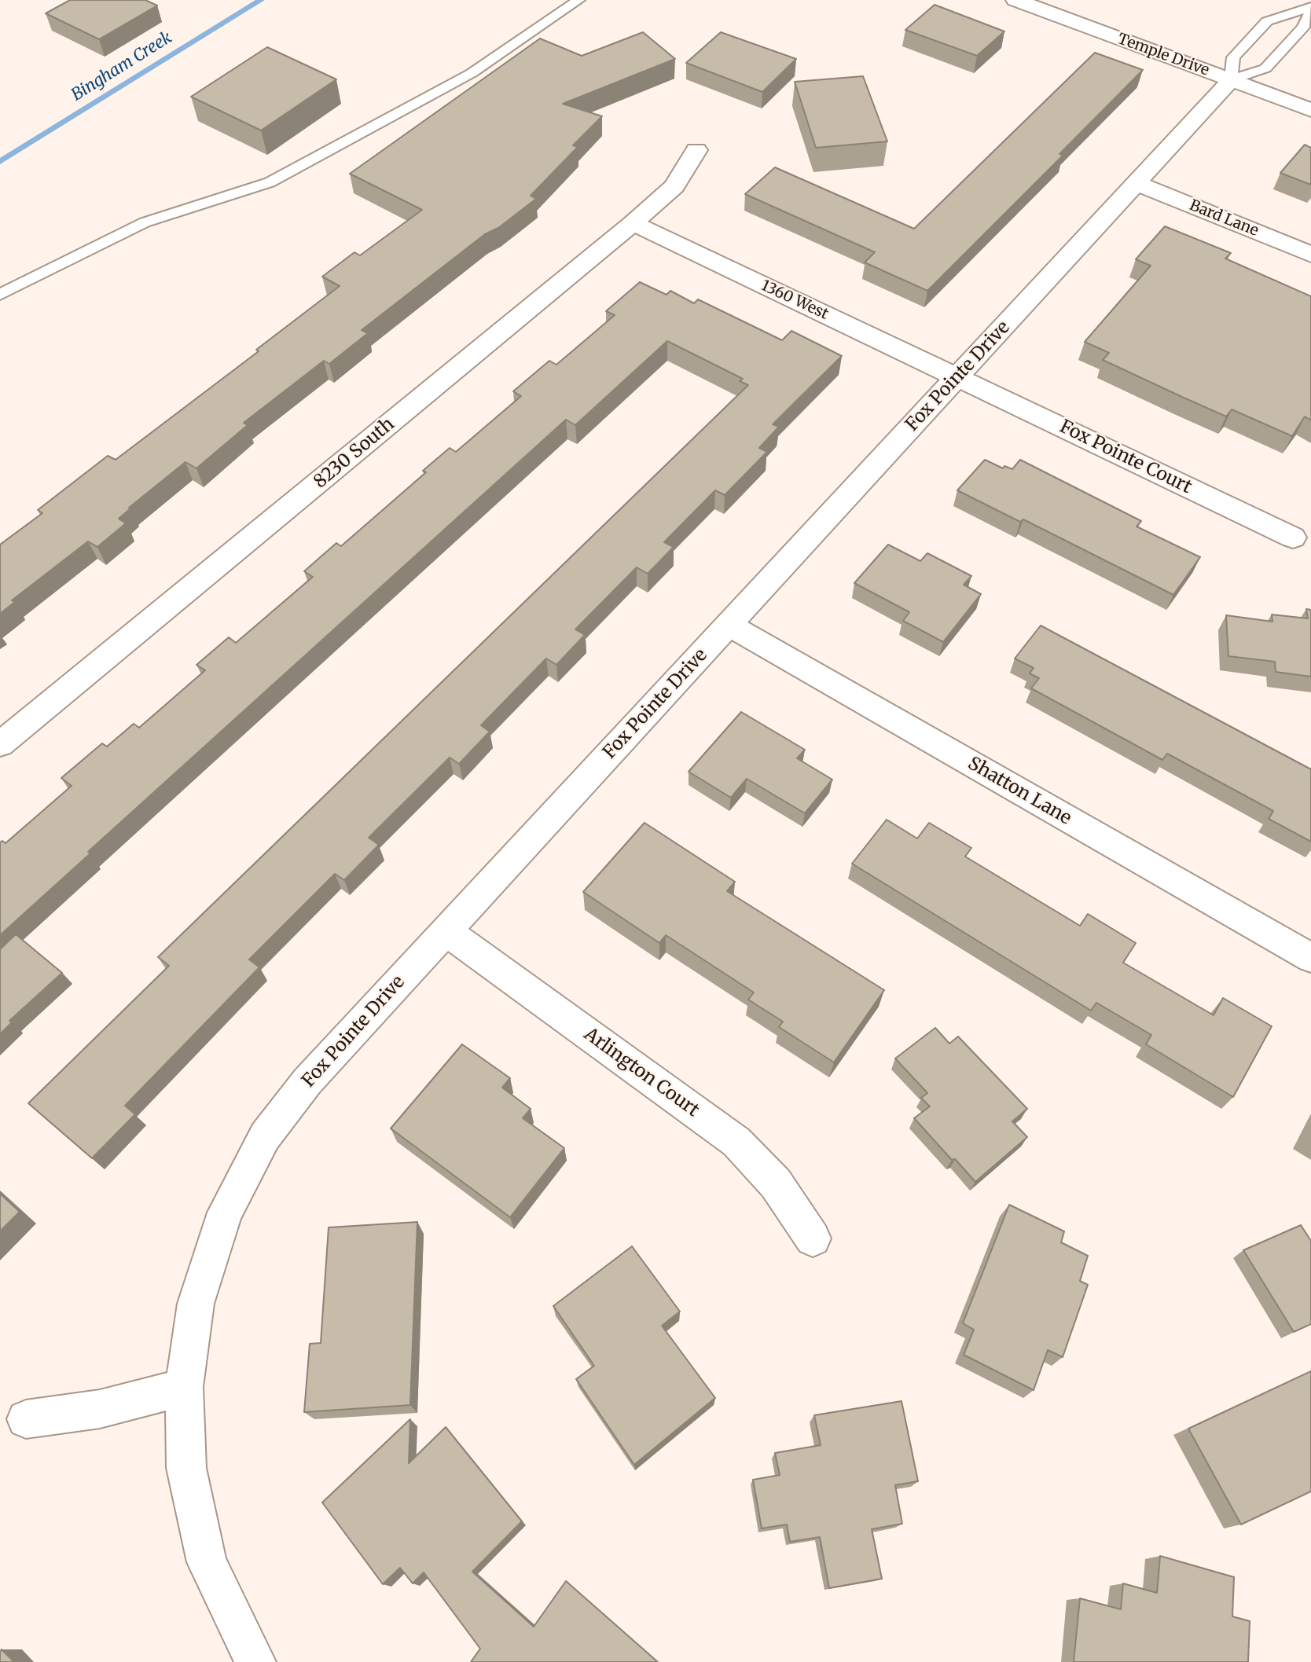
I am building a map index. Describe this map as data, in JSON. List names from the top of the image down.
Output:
{
  "streets": {
    "street": [
      "Temple Drive",
      "Bard Lane",
      "1360 West",
      "Fox Pointe Drive",
      "8230 South",
      "Fox Pointe Court",
      "Shatton Lane",
      "Arlington Court"
    ]
  },
  "crossings": [
    ["Temple Drive", "Fox Pointe Drive"],
    ["Bard Lane", "Fox Pointe Drive"],
    ["1360 West", "Fox Pointe Drive"],
    ["1360 West", "8230 South"],
    ["1360 West", "Fox Pointe Court"],
    ["Fox Pointe Drive", "Fox Pointe Court"],
    ["Fox Pointe Drive", "Shatton Lane"],
    ["Fox Pointe Drive", "Arlington Court"]
  ],
  "water": ["Bingham Creek"]
}
